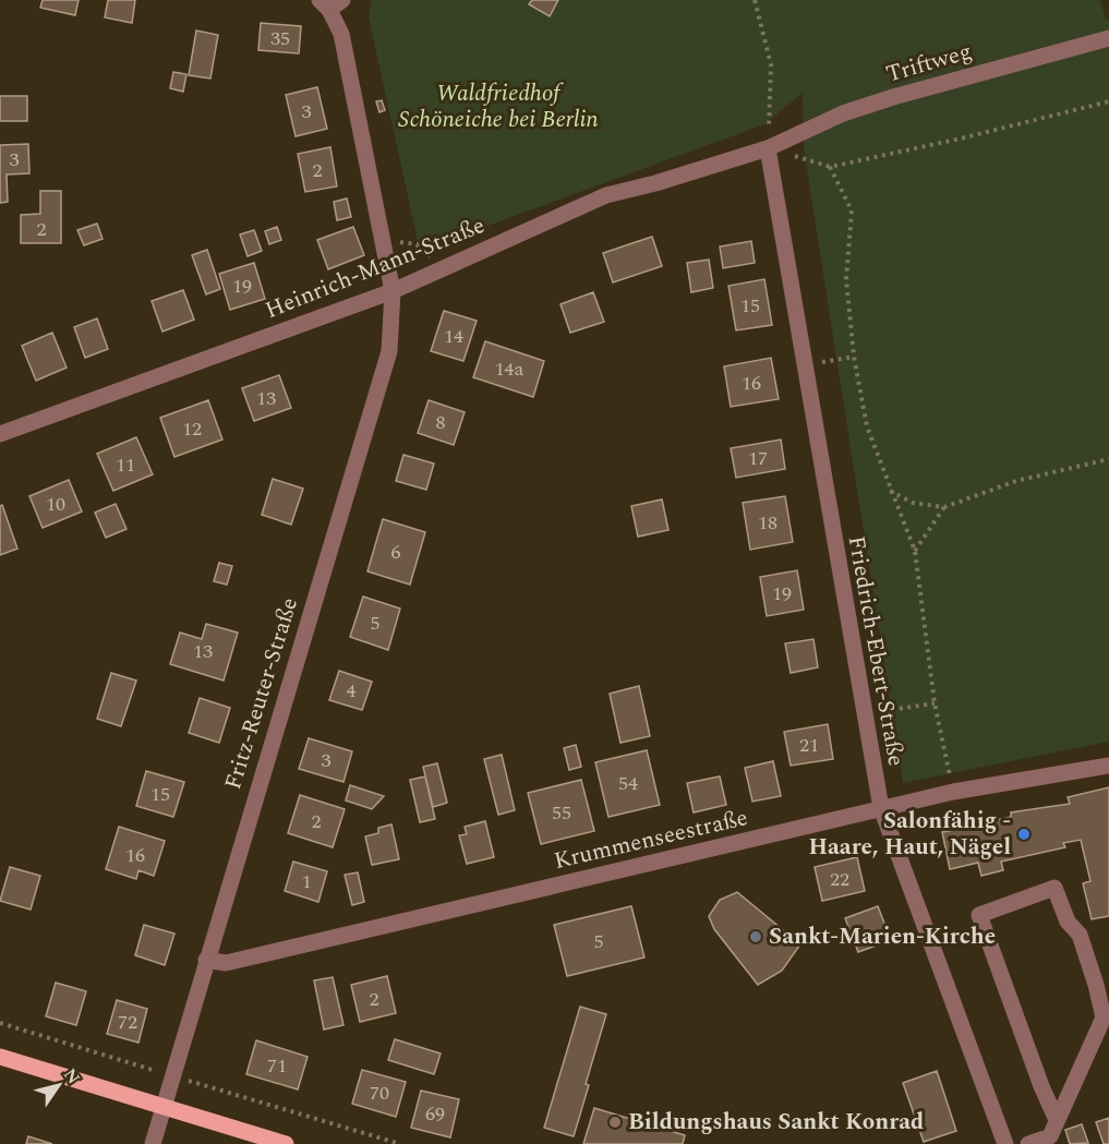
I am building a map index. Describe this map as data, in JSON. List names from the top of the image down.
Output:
{
  "streets": {
    "street": [
      "Triftweg",
      "Heinrich-Mann-Straße",
      "Friedrich-Ebert-Straße",
      "Fritz-Reuter-Straße",
      "Krummenseestraße"
    ]
  },
  "crossings": [
    ["Triftweg", "Heinrich-Mann-Straße"],
    ["Triftweg", "Friedrich-Ebert-Straße"],
    ["Heinrich-Mann-Straße", "Friedrich-Ebert-Straße"],
    ["Heinrich-Mann-Straße", "Fritz-Reuter-Straße"],
    ["Friedrich-Ebert-Straße", "Krummenseestraße"],
    ["Fritz-Reuter-Straße", "Krummenseestraße"]
  ],
  "parks": ["Waldfriedhof Schöneiche bei Berlin"],
  "places": ["Salonfähig - Haare, Haut, Nägel", "Sankt-Marien-Kirche", "Bildungshaus Sankt Konrad"],
  "house_numbers": [
    "35",
    "3",
    "3",
    "2",
    "2",
    "19",
    "15",
    "14",
    "14a",
    "16",
    "13",
    "8",
    "12",
    "17",
    "11",
    "10",
    "18",
    "6",
    "19",
    "5",
    "13",
    "4",
    "21",
    "3",
    "54",
    "15",
    "55",
    "2",
    "16",
    "22",
    "1",
    "5",
    "2",
    "72",
    "71",
    "70",
    "69"
  ],
  "north": "top right"
}
